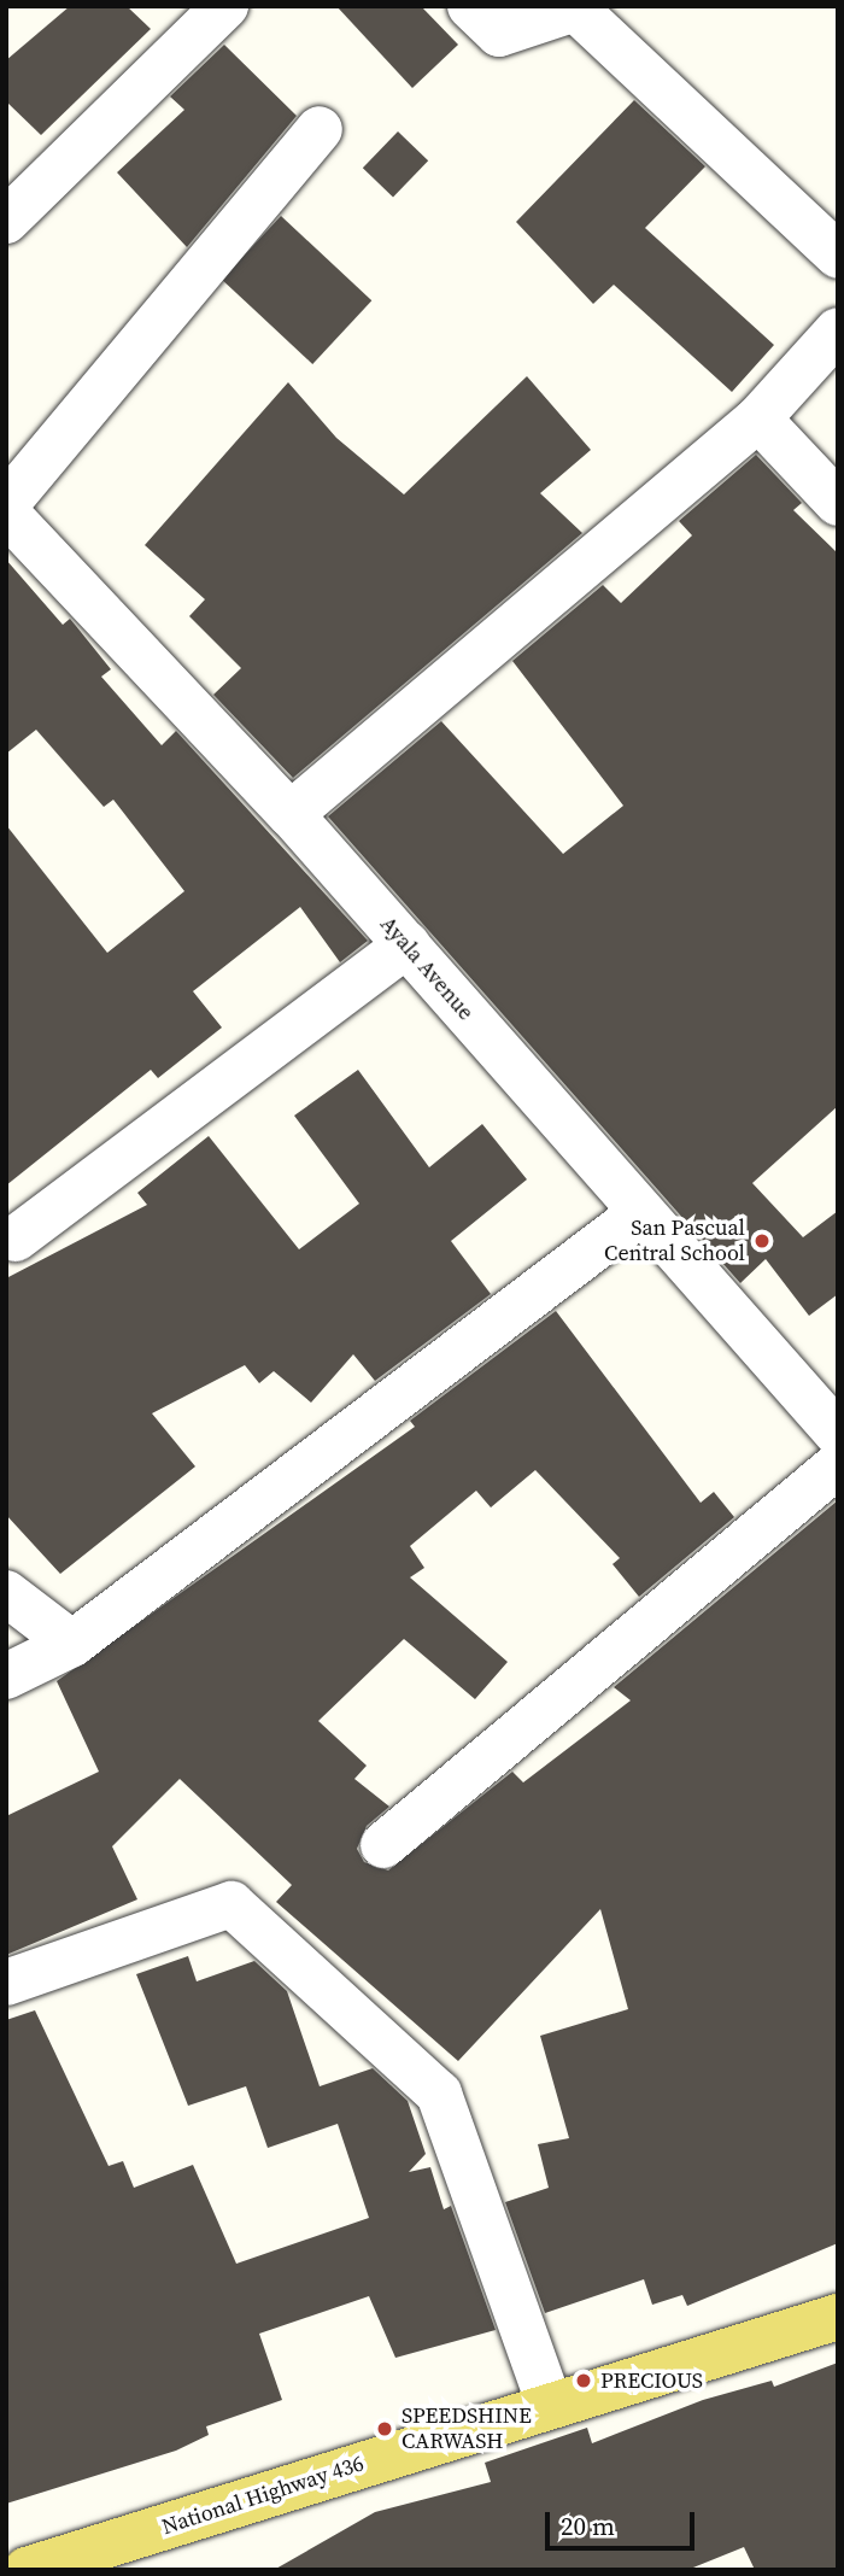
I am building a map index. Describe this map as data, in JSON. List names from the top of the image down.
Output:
{
  "streets": {
    "main road": ["National Highway 436"],
    "street": ["Ayala Avenue"]
  },
  "places": ["San Pascual Central School", "PRECIOUS", "SPEEDSHINE CARWASH"],
  "scale_bar": "20 m"
}
